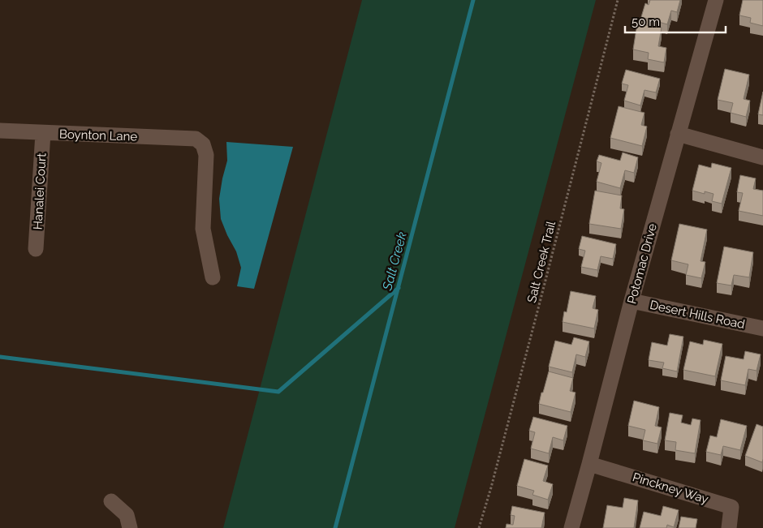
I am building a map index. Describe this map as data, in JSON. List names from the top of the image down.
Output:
{
  "streets": {
    "street": [
      "Boynton Lane",
      "Hanalei Court",
      "Potomac Drive",
      "Desert Hills Road",
      "Pinckney Way"
    ],
    "path": ["Salt Creek Trail"]
  },
  "crossings": [
    ["Boynton Lane", "Hanalei Court"],
    ["Potomac Drive", "Desert Hills Road"],
    ["Potomac Drive", "Pinckney Way"]
  ],
  "water": ["Salt Creek"],
  "scale_bar": "50 m"
}
